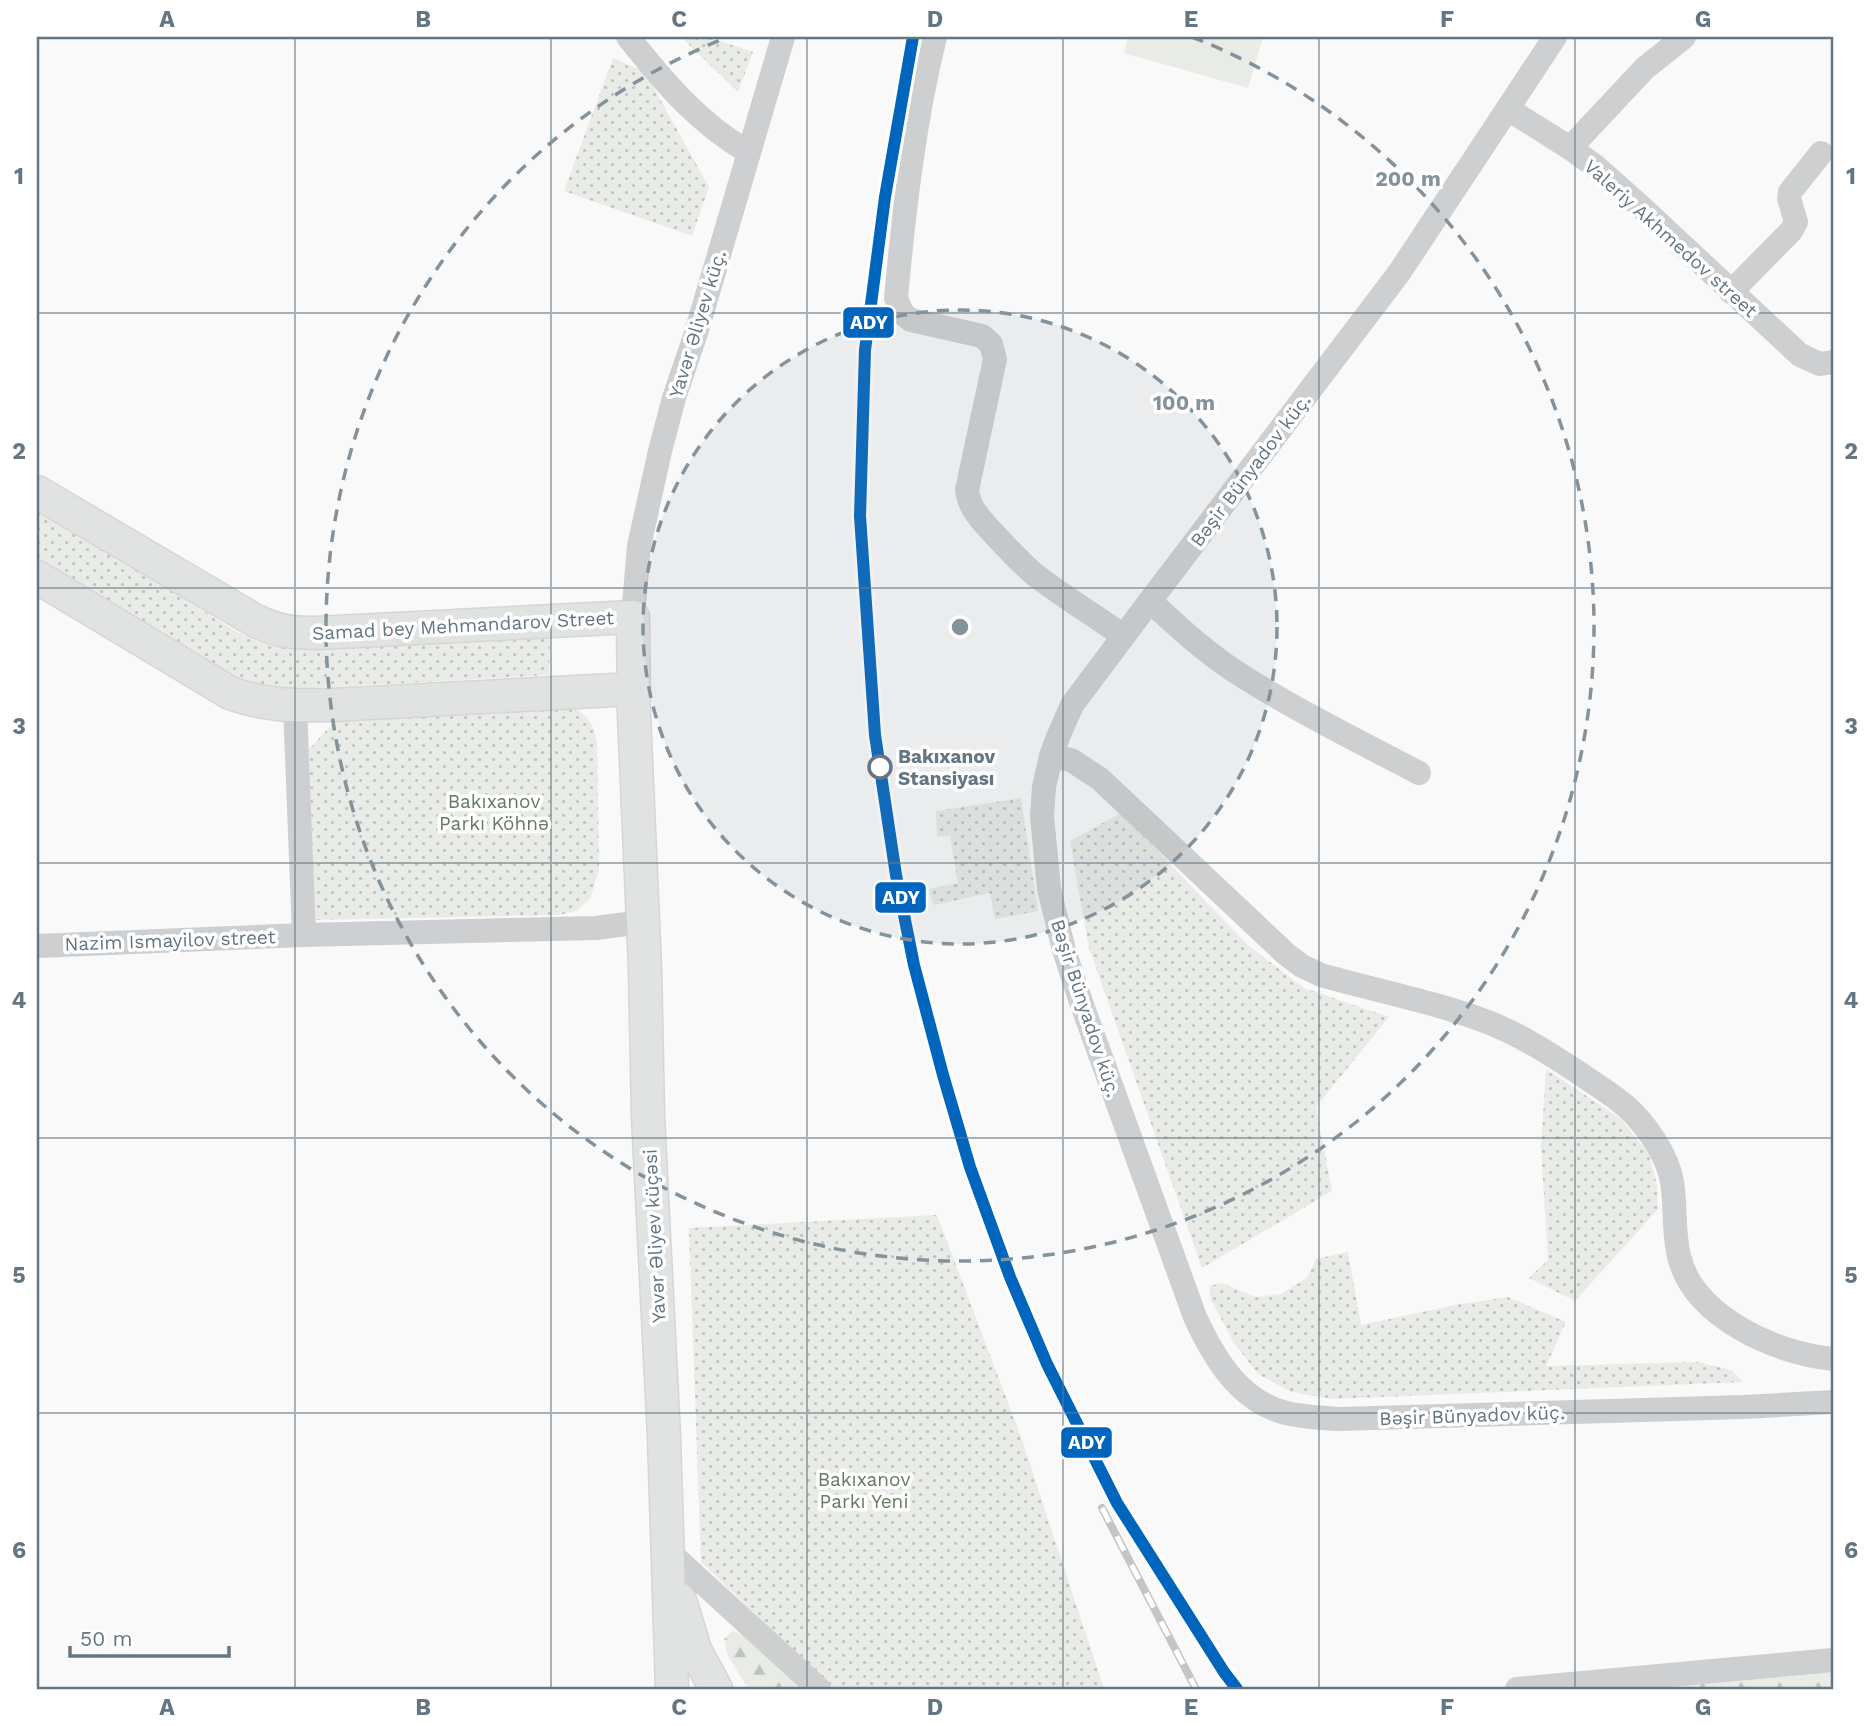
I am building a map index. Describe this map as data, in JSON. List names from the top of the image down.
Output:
{
  "streets": {
    "main road": ["Samad bey Mehmandarov Street", "Yavər Əliyev küçəsi"],
    "street": [
      "Valeriy Akhmedov street",
      "Yavər Əliyev küç.",
      "Bəşir Bünyadov küç.",
      "Nazim Ismayilov street"
    ]
  },
  "crossings": [
    ["Valeriy Akhmedov street", "Bəşir Bünyadov küç."],
    ["Yavər Əliyev küç.", "Samad bey Mehmandarov Street"],
    ["Nazim Ismayilov street", "Yavər Əliyev küçəsi"]
  ],
  "parks": ["Bakıxanov Parkı Köhnə", "Bakıxanov Parkı Yeni"],
  "places": ["Bakıxanov Stansiyası"],
  "lines": ["transit line ADY"],
  "scale_bar": "50 m",
  "grid": {
    "columns": [
      "A",
      "B",
      "C",
      "D",
      "E",
      "F",
      "G"
    ],
    "rows": [
      "1",
      "2",
      "3",
      "4",
      "5",
      "6"
    ]
  },
  "rings": ["200 m", "100 m"]
}
